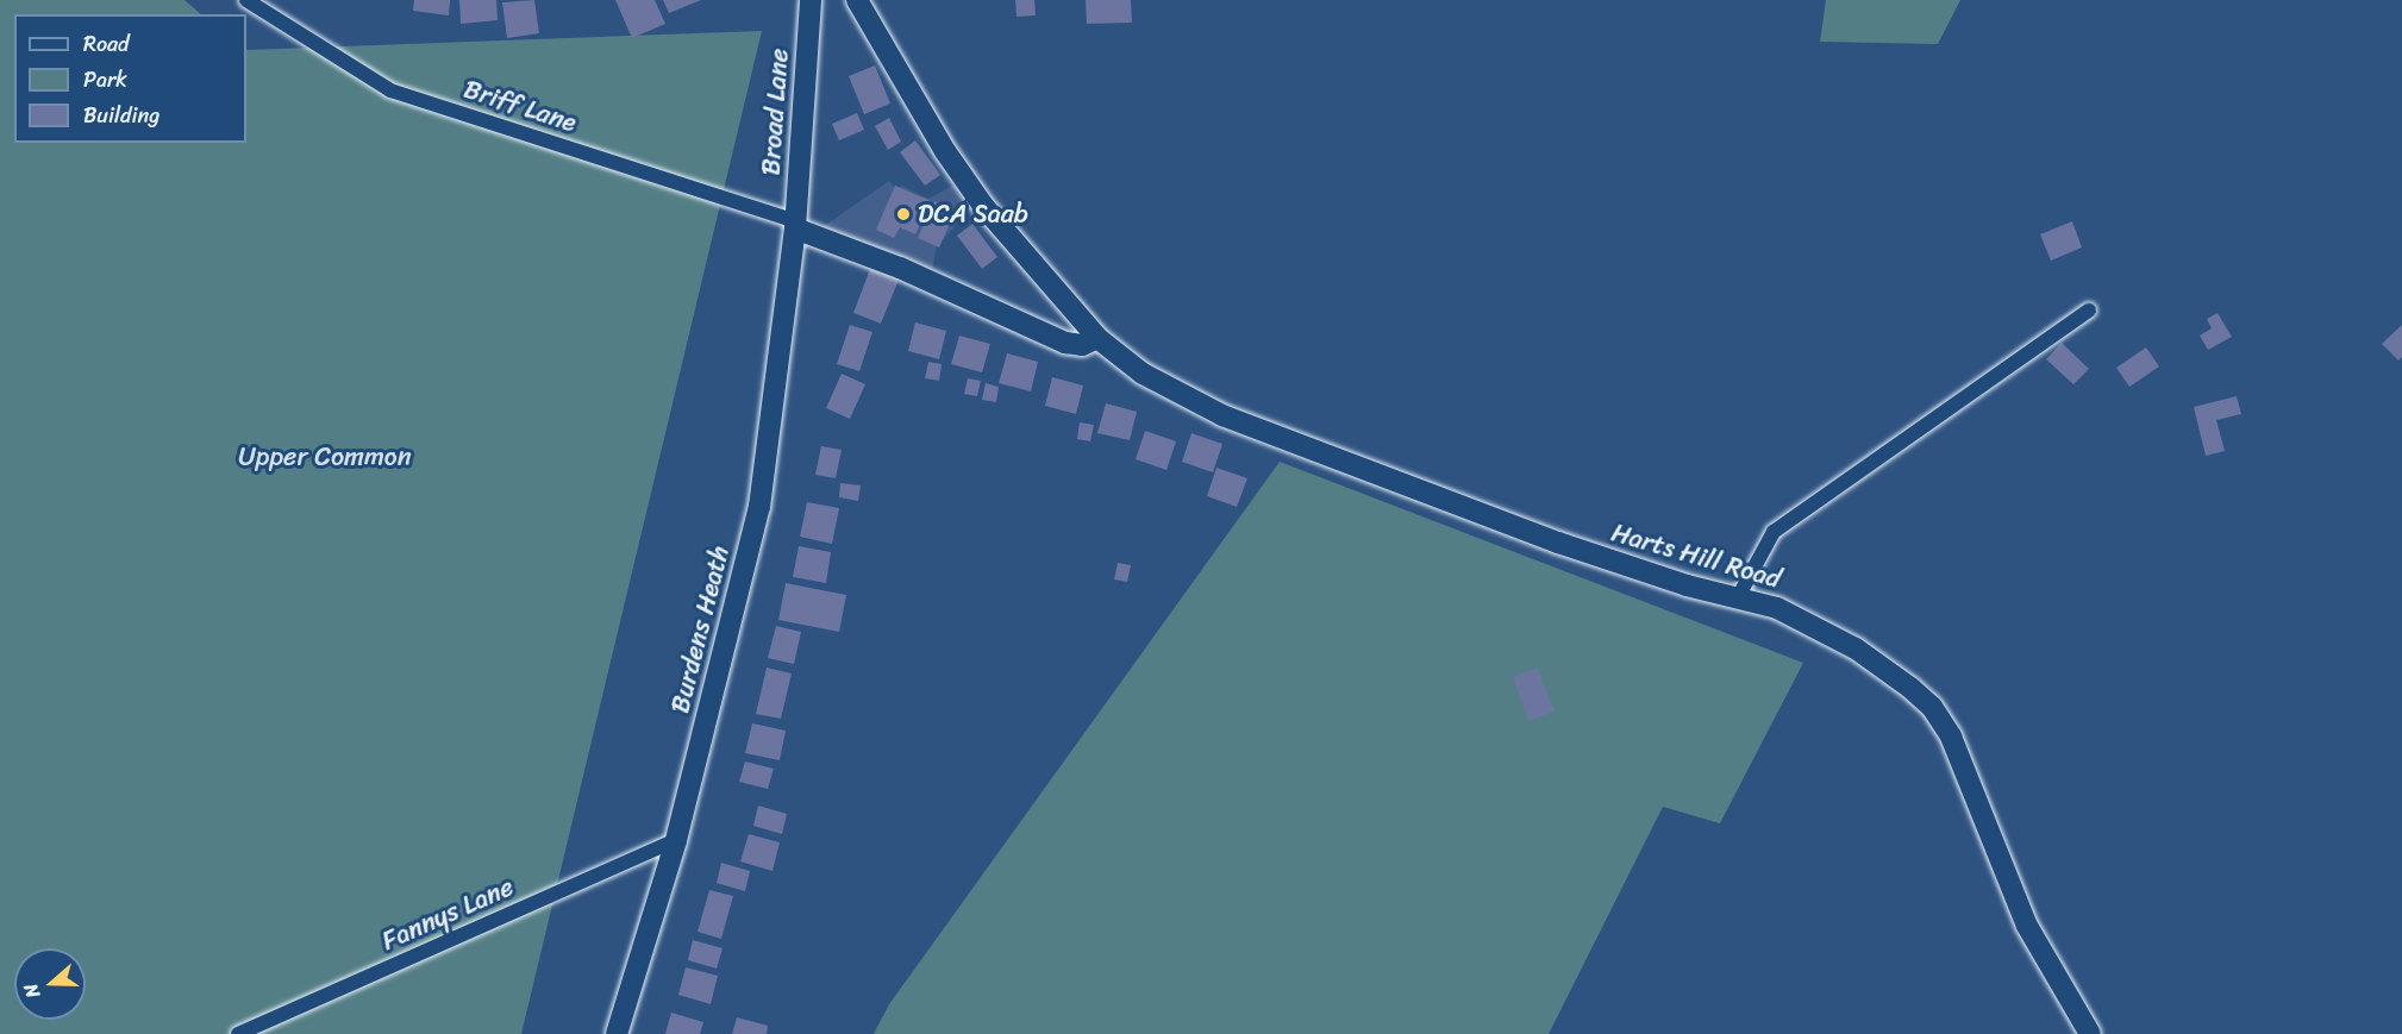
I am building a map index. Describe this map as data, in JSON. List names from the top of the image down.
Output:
{
  "streets": {
    "street": [
      "Briff Lane",
      "Broad Lane",
      "Harts Hill Road",
      "Burdens Heath",
      "Fannys Lane"
    ]
  },
  "crossings": [
    ["Briff Lane", "Broad Lane"],
    ["Briff Lane", "Burdens Heath"],
    ["Broad Lane", "Burdens Heath"],
    ["Burdens Heath", "Fannys Lane"]
  ],
  "parks": ["Upper Common"],
  "places": ["DCA Saab"],
  "legend": ["Road", "Park", "Building"],
  "north": "left"
}
